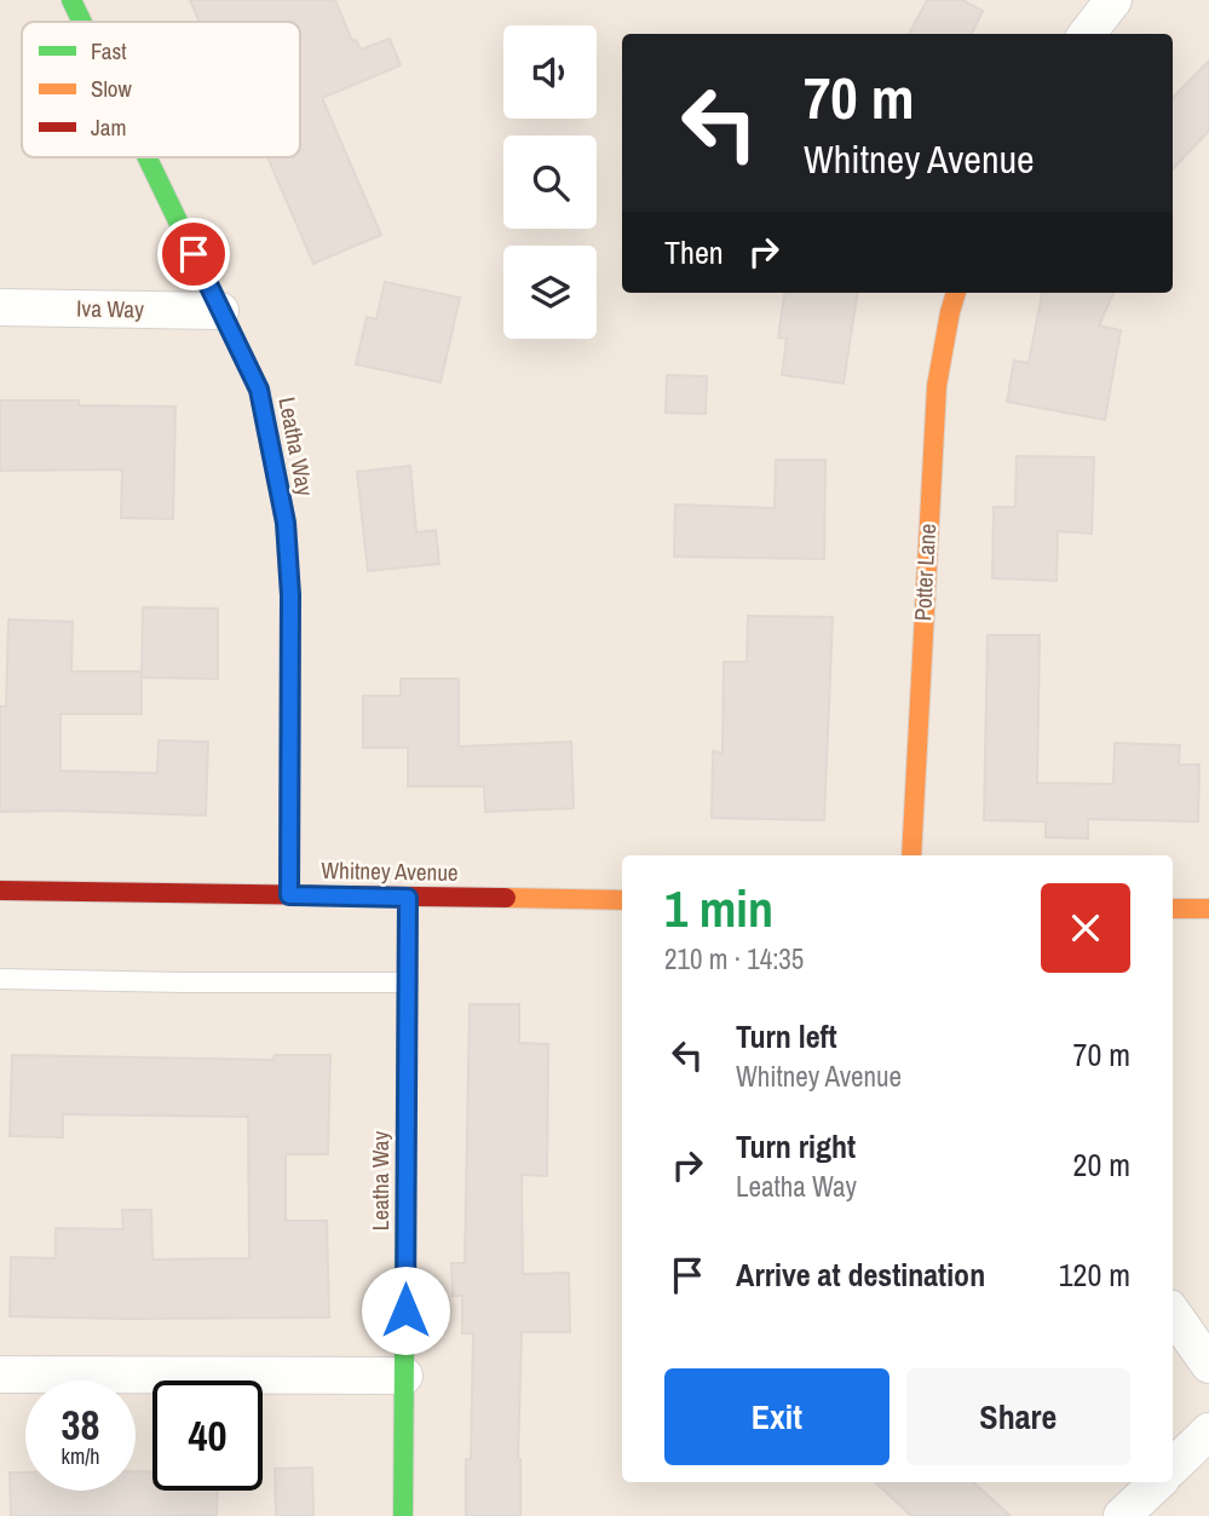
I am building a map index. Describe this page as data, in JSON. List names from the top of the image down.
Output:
{
  "streets": {
    "street": [
      "Iva Way",
      "Leatha Way",
      "Potter Lane",
      "Whitney Avenue"
    ]
  },
  "crossings": [
    ["Iva Way", "Leatha Way"],
    ["Leatha Way", "Whitney Avenue"]
  ],
  "legend": ["Fast", "Slow", "Jam"],
  "page": {
    "turn": ["70 m", "Whitney Avenue"],
    "then": "Then",
    "heading": ["1 min", "210 m · 14:35"],
    "list": [
      {
        "name": "Turn left",
        "note": "Whitney Avenue",
        "value": "70 m"
      },
      {
        "name": "Turn right",
        "note": "Leatha Way",
        "value": "20 m"
      },
      {
        "name": "Arrive at destination",
        "value": "120 m"
      }
    ],
    "buttons": ["Exit", "Share"],
    "speed": "38 km/h",
    "limit": "40"
  }
}
